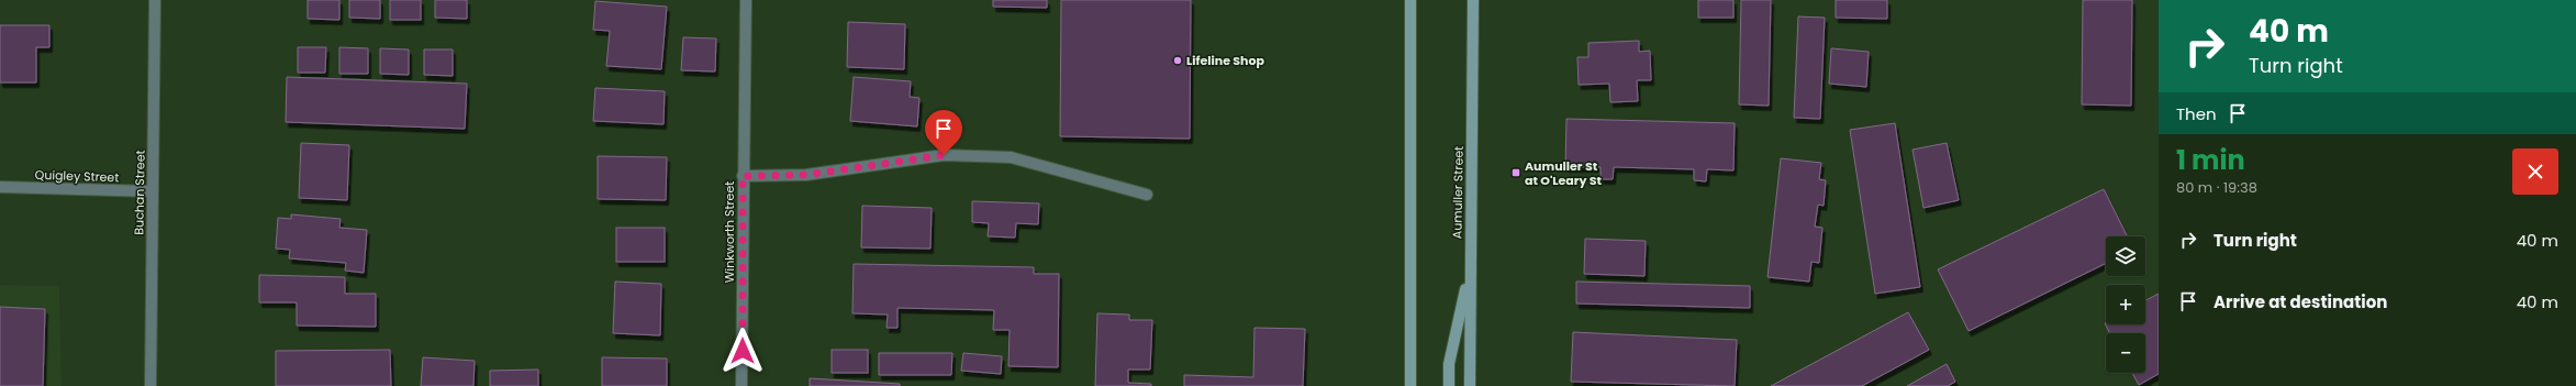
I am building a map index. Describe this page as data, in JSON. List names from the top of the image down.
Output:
{
  "streets": {
    "main road": ["Aumuller Street"],
    "street": ["Quigley Street", "Buchan Street", "Winkworth Street"]
  },
  "crossings": [
    ["Quigley Street", "Buchan Street"]
  ],
  "places": {
    "other": ["Lifeline Shop"],
    "transit": ["Aumuller St at O'Leary St"]
  },
  "page": {
    "turn": ["40 m", "Turn right"],
    "then": "Then",
    "heading": ["1 min", "80 m · 19:38"],
    "list": [
      {
        "name": "Turn right",
        "value": "40 m"
      },
      {
        "name": "Arrive at destination",
        "value": "40 m"
      }
    ],
    "map_buttons": ["+", "−"]
  }
}
